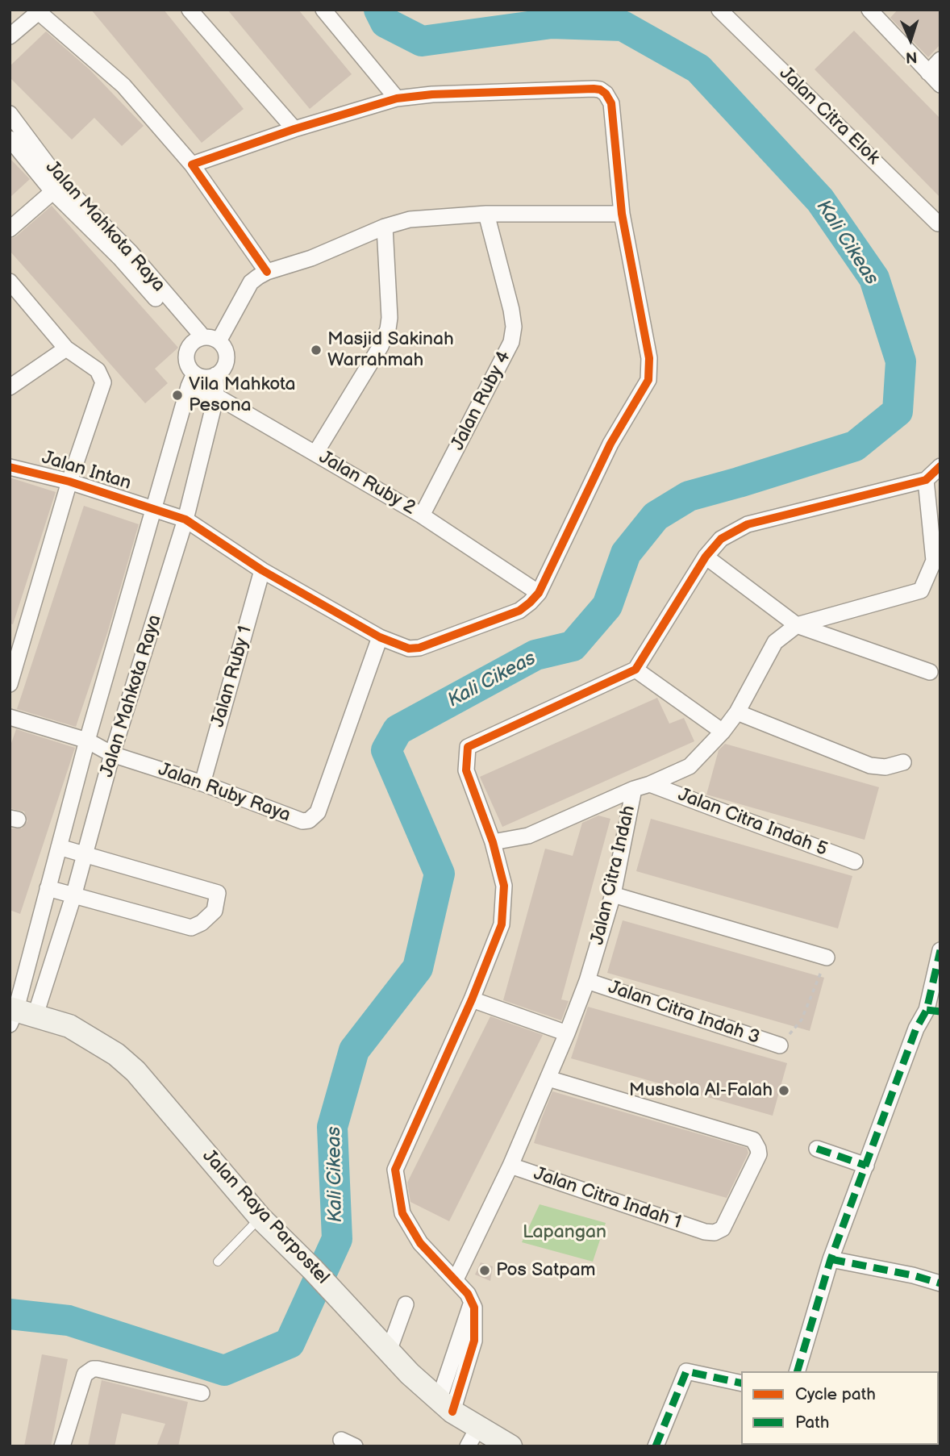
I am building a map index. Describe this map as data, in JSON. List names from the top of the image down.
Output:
{
  "streets": {
    "main road": ["Jalan Raya Parpostel"],
    "street": [
      "Jalan Citra Elok",
      "Jalan Mahkota Raya",
      "Jalan Ruby 4",
      "Jalan Intan",
      "Jalan Ruby 2",
      "Jalan Ruby 1",
      "Jalan Ruby Raya",
      "Jalan Citra Indah 5",
      "Jalan Citra Indah",
      "Jalan Citra Indah 3",
      "Jalan Citra Indah 1"
    ]
  },
  "crossings": [
    ["Jalan Mahkota Raya", "Jalan Intan"],
    ["Jalan Mahkota Raya", "Jalan Ruby 2"],
    ["Jalan Mahkota Raya", "Jalan Ruby Raya"],
    ["Jalan Mahkota Raya", "Jalan Raya Parpostel"],
    ["Jalan Ruby 4", "Jalan Ruby 2"],
    ["Jalan Intan", "Jalan Ruby 2"],
    ["Jalan Intan", "Jalan Ruby 1"],
    ["Jalan Intan", "Jalan Ruby Raya"],
    ["Jalan Ruby 1", "Jalan Ruby Raya"],
    ["Jalan Citra Indah 5", "Jalan Citra Indah"],
    ["Jalan Citra Indah", "Jalan Citra Indah 3"],
    ["Jalan Citra Indah", "Jalan Citra Indah 1"]
  ],
  "water": ["Kali Cikeas"],
  "parks": ["Lapangan"],
  "places": [
    "Masjid Sakinah Warrahmah",
    "Vila Mahkota Pesona",
    "Mushola Al-Falah",
    "Pos Satpam"
  ],
  "legend": ["Cycle path", "Path"],
  "north": "bottom"
}
